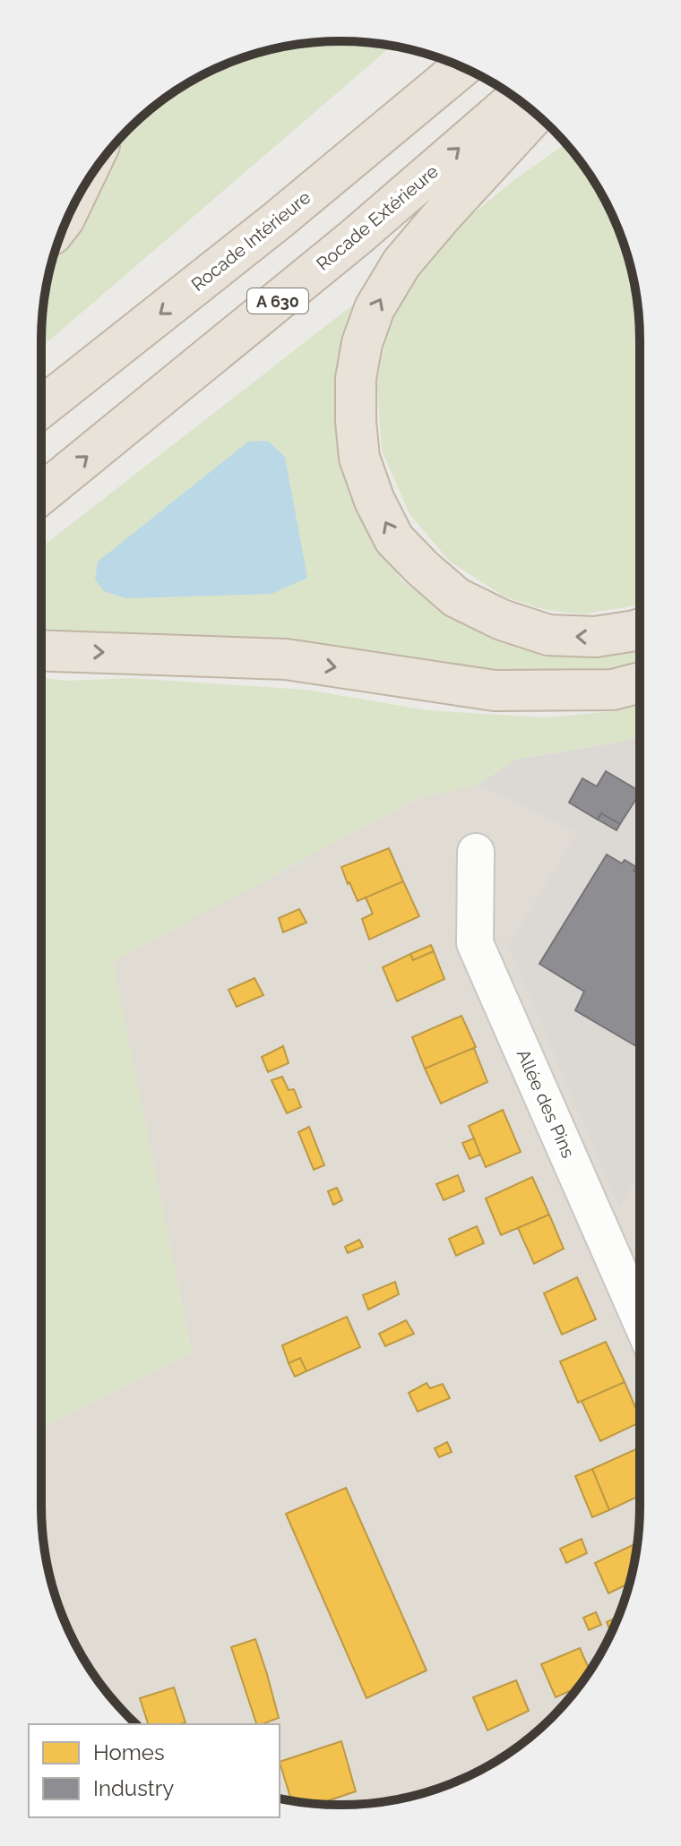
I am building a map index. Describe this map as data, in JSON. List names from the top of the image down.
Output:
{
  "streets": {
    "highway": ["Rocade Extérieure", "Rocade Intérieure", "A 630"],
    "street": ["Allée des Pins"]
  },
  "one_way": ["Rocade Intérieure"],
  "legend": ["Homes", "Industry"]
}
